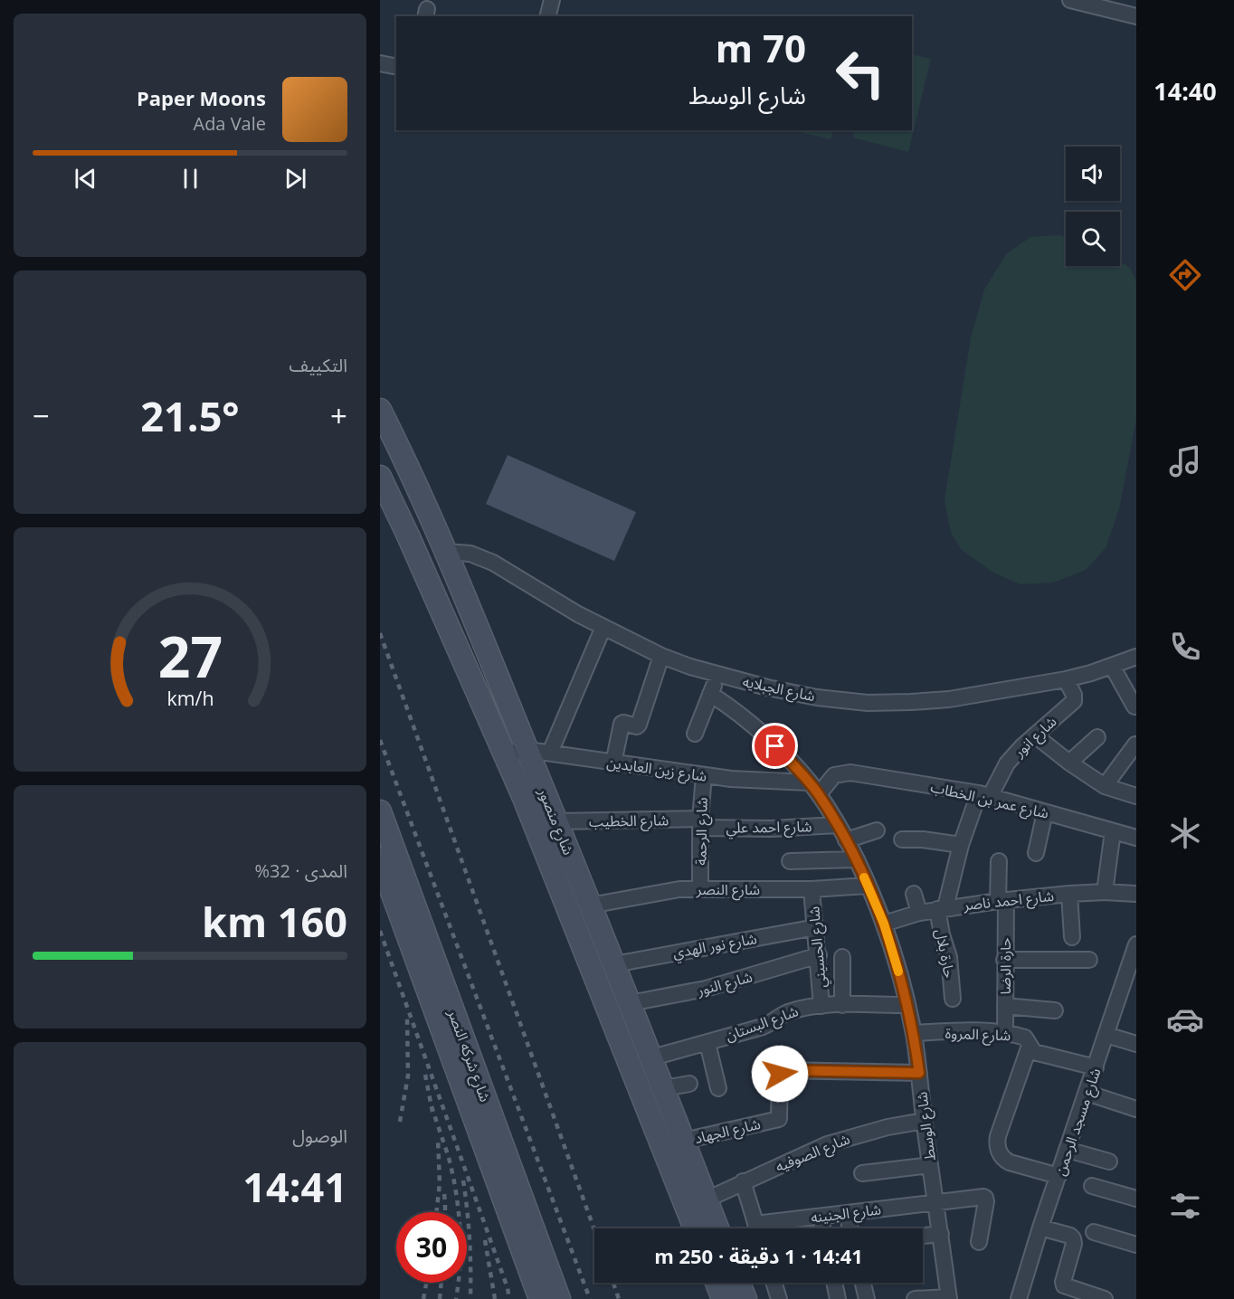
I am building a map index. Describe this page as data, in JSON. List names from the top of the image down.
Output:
{
  "streets": {
    "street": [
      "شارع الجبلايه",
      "شارع انور",
      "شارع زين العابدين",
      "شارع عمر بن الخطاب",
      "شارع الخطيب",
      "شارع منصور",
      "شارع احمد علي",
      "شارع الرحمة",
      "شارع النصر",
      "شارع احمد ناصر",
      "شارع نور الهدي",
      "شارع الحسيني",
      "حارة بلال",
      "حارة الرضا",
      "شارع النور",
      "شارع البستان",
      "شارع المروة",
      "شارع شركه النصر",
      "شارع مسجد الرحمن",
      "شارع الوسط",
      "شارع الجهاد",
      "شارع الصوفيه",
      "شارع الجنينه"
    ]
  },
  "crossings": [
    ["شارع الجبلايه", "شارع انور"],
    ["شارع الجبلايه", "شارع منصور"],
    ["شارع انور", "شارع عمر بن الخطاب"],
    ["شارع انور", "شارع احمد ناصر"],
    ["شارع انور", "حارة بلال"],
    ["شارع زين العابدين", "شارع منصور"],
    ["شارع زين العابدين", "شارع الرحمة"],
    ["شارع زين العابدين", "شارع الوسط"],
    ["شارع عمر بن الخطاب", "شارع الوسط"],
    ["شارع الخطيب", "شارع منصور"],
    ["شارع الخطيب", "شارع احمد علي"],
    ["شارع الخطيب", "شارع الرحمة"],
    ["شارع منصور", "شارع النصر"],
    ["شارع منصور", "شارع نور الهدي"],
    ["شارع منصور", "شارع النور"],
    ["شارع منصور", "شارع البستان"],
    ["شارع منصور", "شارع الجهاد"],
    ["شارع منصور", "شارع الصوفيه"],
    ["شارع احمد علي", "شارع الرحمة"],
    ["شارع احمد علي", "شارع الوسط"],
    ["شارع الرحمة", "شارع النصر"],
    ["شارع النصر", "شارع الحسيني"],
    ["شارع النصر", "شارع الوسط"],
    ["شارع احمد ناصر", "حارة بلال"],
    ["شارع احمد ناصر", "حارة الرضا"],
    ["شارع احمد ناصر", "شارع الوسط"],
    ["شارع نور الهدي", "شارع الحسيني"],
    ["شارع الحسيني", "شارع النور"],
    ["شارع الحسيني", "شارع البستان"],
    ["حارة الرضا", "شارع المروة"],
    ["شارع البستان", "شارع الوسط"],
    ["شارع المروة", "شارع مسجد الرحمن"],
    ["شارع المروة", "شارع الوسط"],
    ["شارع الوسط", "شارع الجهاد"],
    ["شارع الوسط", "شارع الصوفيه"],
    ["شارع الوسط", "شارع الجنينه"]
  ],
  "page": {
    "tabs": "14:40",
    "turn": ["70 m", "شارع الوسط"],
    "song": ["Paper Moons", "Ada Vale"],
    "tile": [
      "التكييف",
      ["المدى · 32%", "160 km"],
      ["الوصول", "14:41"]
    ],
    "heat": ["−", "21.5°", "+"],
    "limit": "30",
    "trip": "14:41 · 1 دقيقة · 250 m",
    "gauge": ["27", "km/h"]
  }
}
